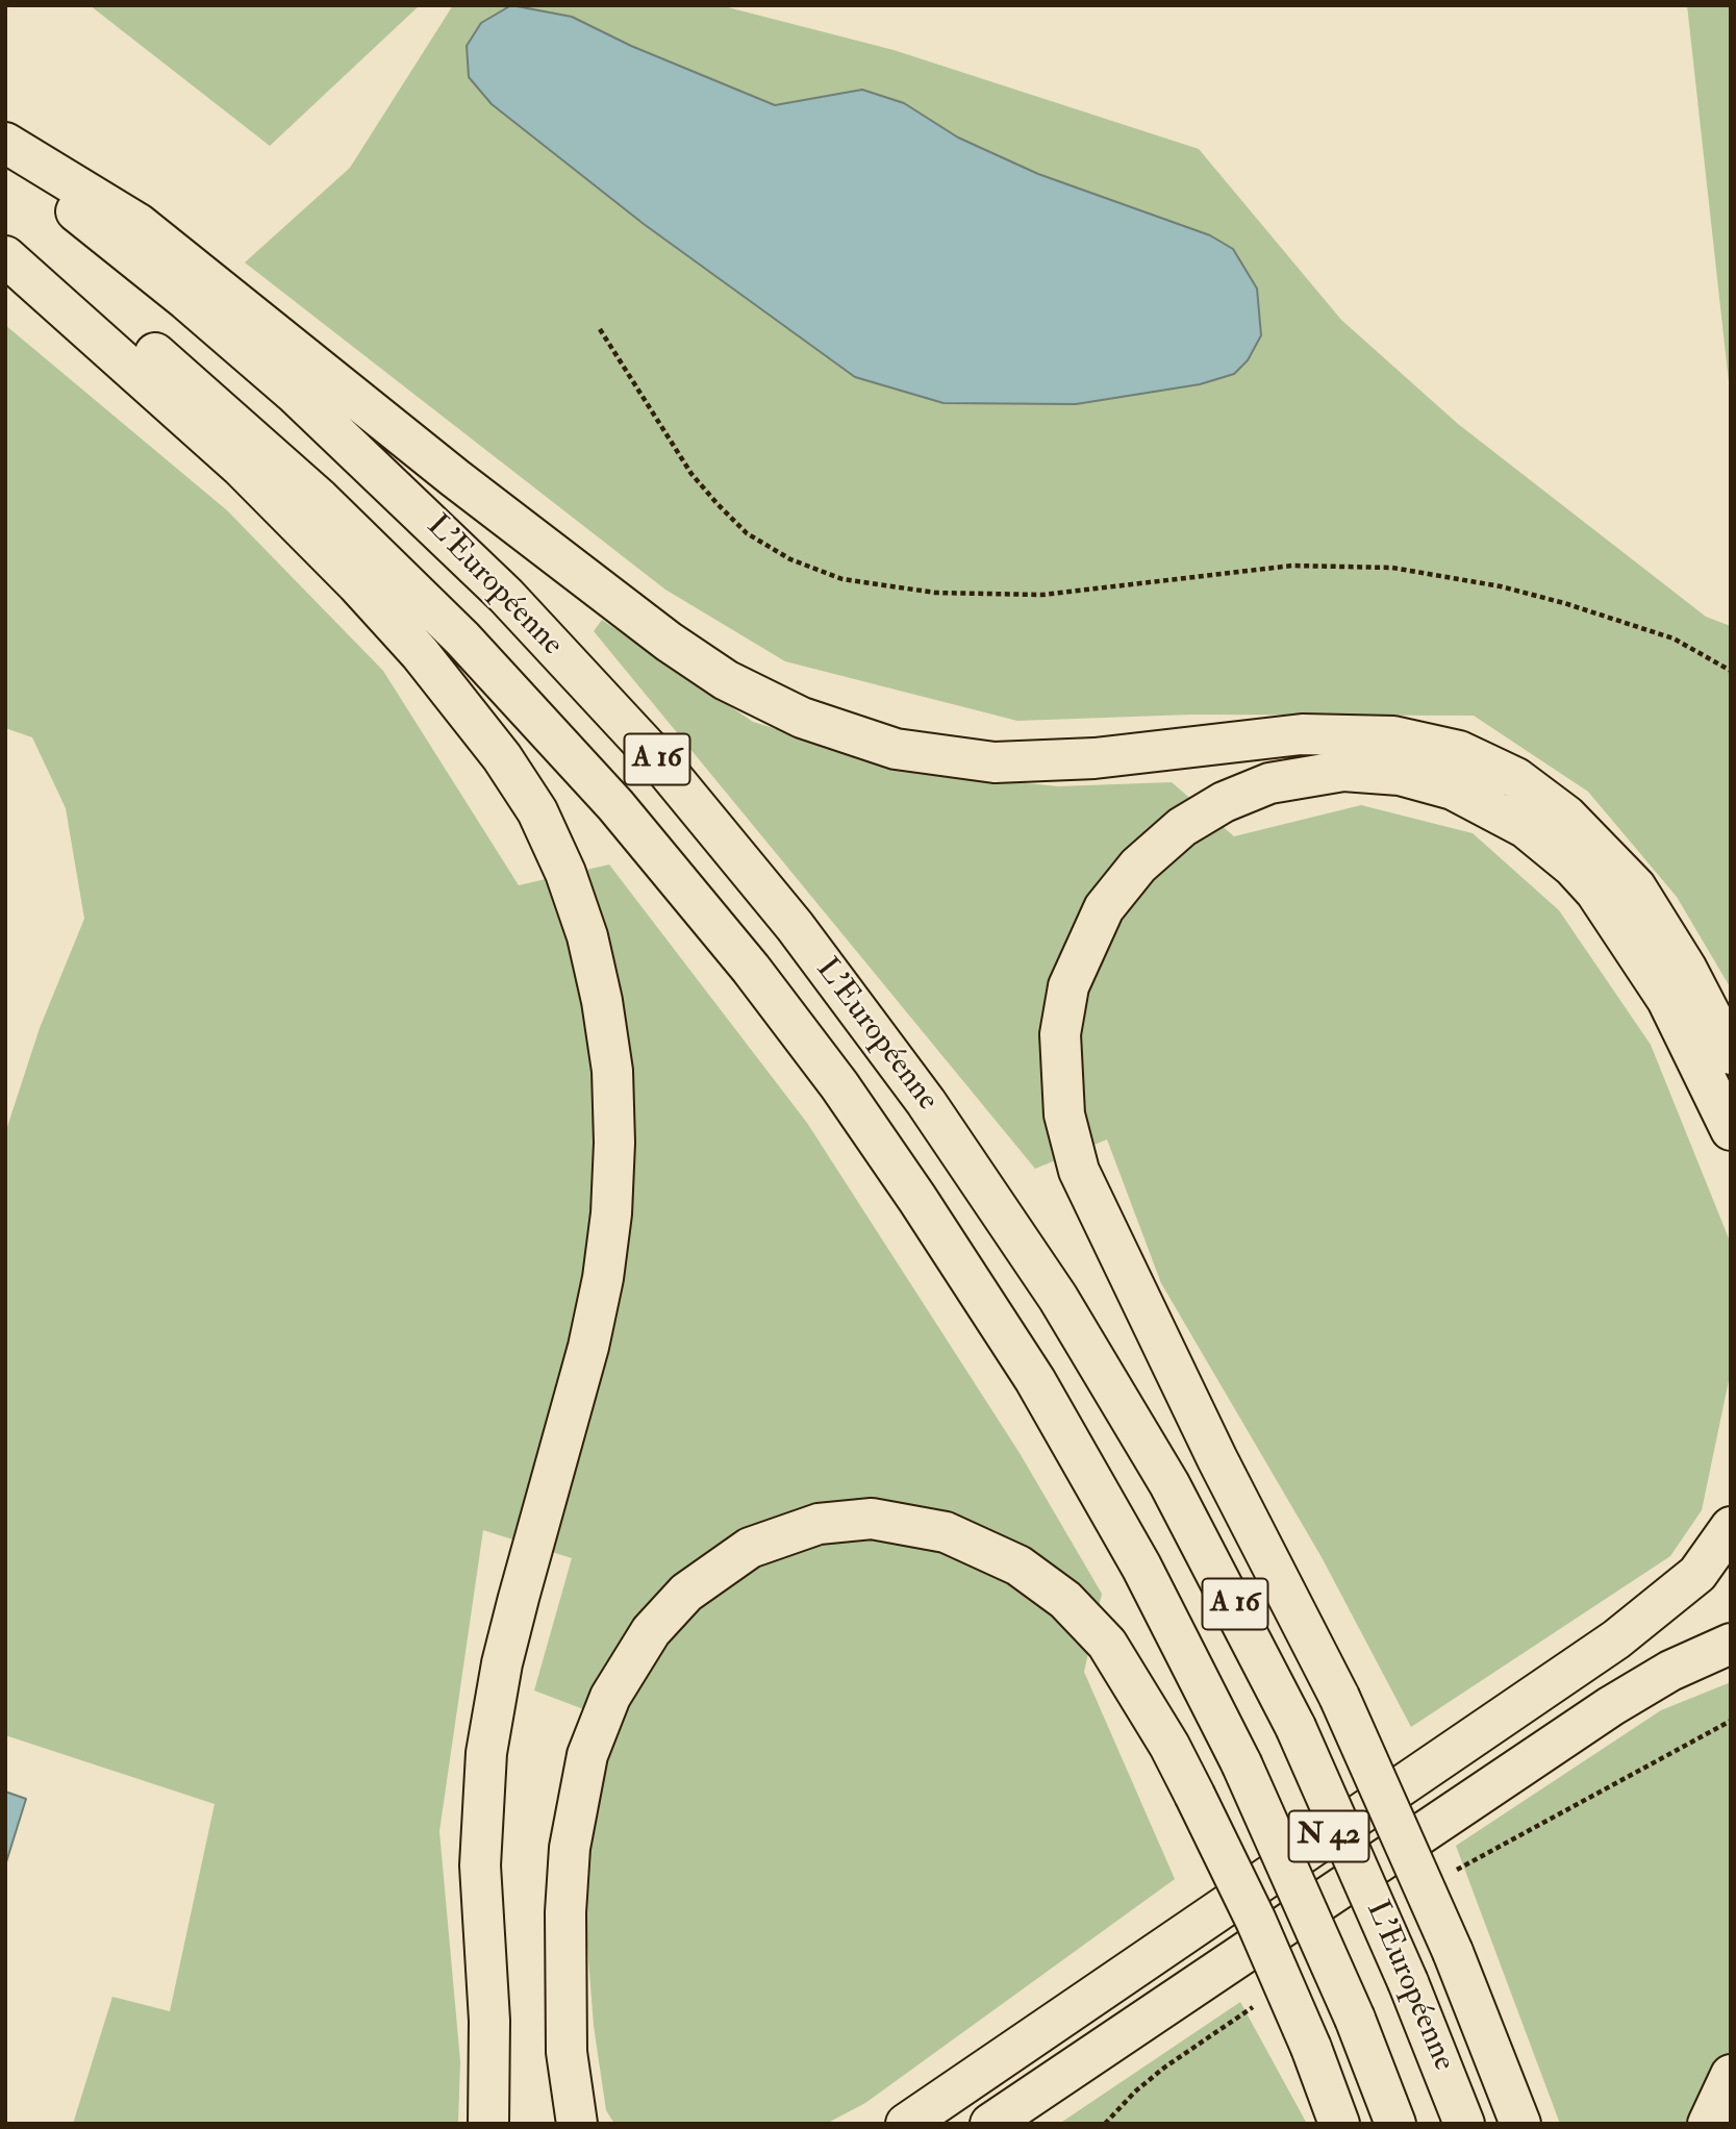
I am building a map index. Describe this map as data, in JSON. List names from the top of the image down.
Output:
{
  "streets": {
    "main road": ["L'Européenne", "A 16", "N 42"]
  }
}
